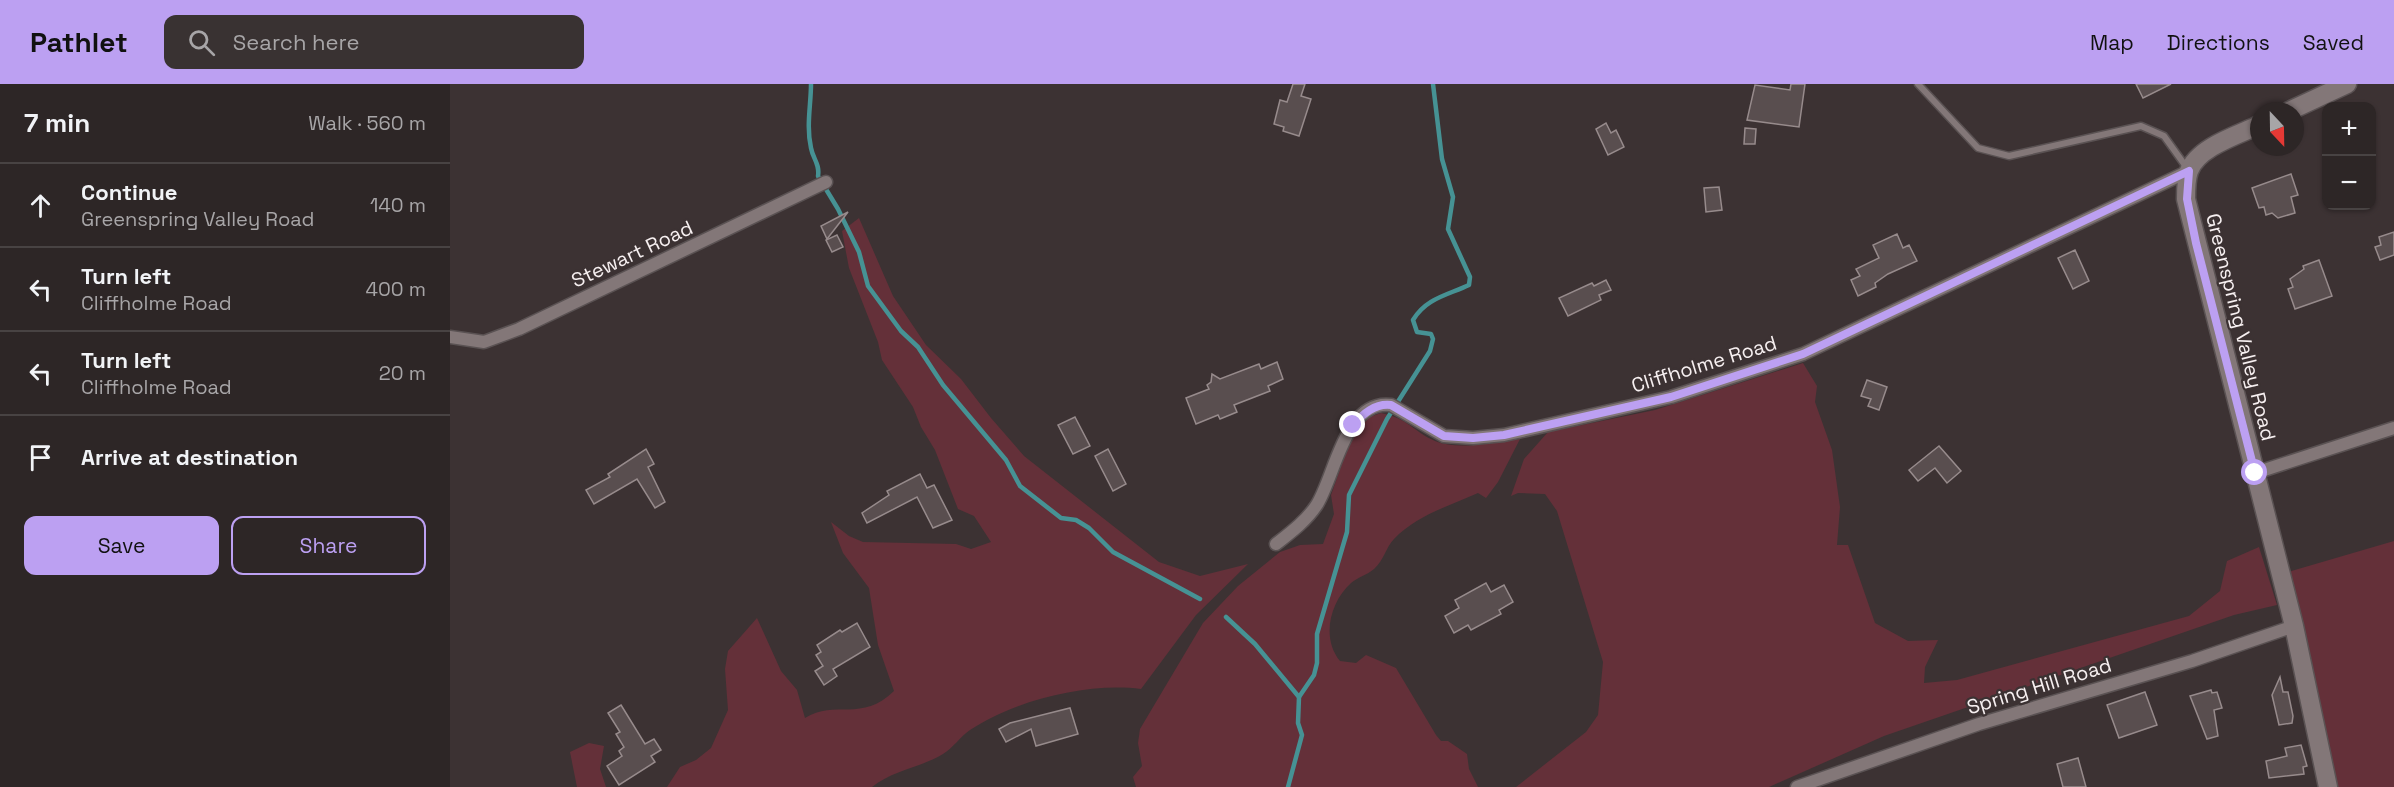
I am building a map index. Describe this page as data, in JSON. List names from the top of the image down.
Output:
{
  "streets": {
    "main road": ["Greenspring Valley Road"],
    "street": ["Stewart Road", "Cliffholme Road", "Spring Hill Road"]
  },
  "crossings": [
    ["Greenspring Valley Road", "Cliffholme Road"],
    ["Greenspring Valley Road", "Spring Hill Road"]
  ],
  "north": "bottom",
  "page": {
    "header": "Pathlet",
    "search": "Search here",
    "nav": ["Map", "Directions", "Saved"],
    "heading": ["7 min", "Walk · 560 m"],
    "map_buttons": ["+", "−"],
    "list": [
      ["Continue", "Greenspring Valley Road", "140 m"],
      ["Turn left", "Cliffholme Road", "400 m"],
      ["Turn left", "Cliffholme Road", "20 m"],
      "Arrive at destination"
    ],
    "buttons": ["Save", "Share"]
  }
}
